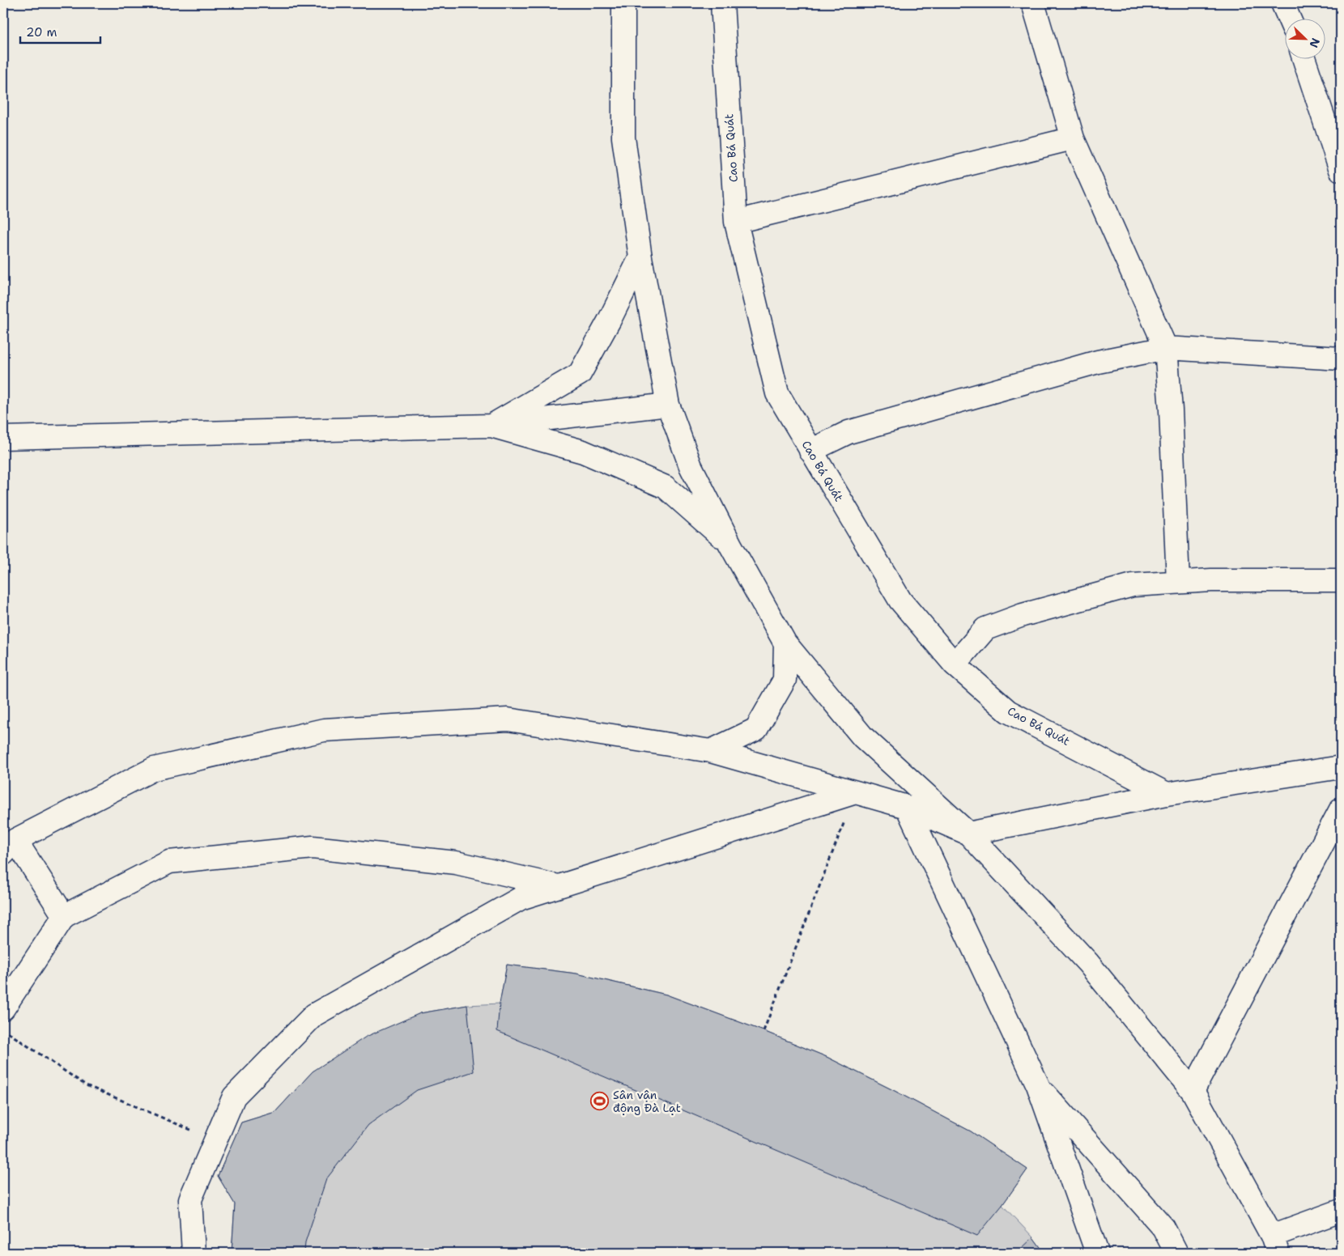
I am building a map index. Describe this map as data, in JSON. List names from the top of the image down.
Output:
{
  "streets": {
    "street": ["Cao Bá Quát"]
  },
  "places": {
    "sports": ["Sân vận động Đà Lạt"]
  },
  "scale_bar": "20 m",
  "north": "bottom right"
}
